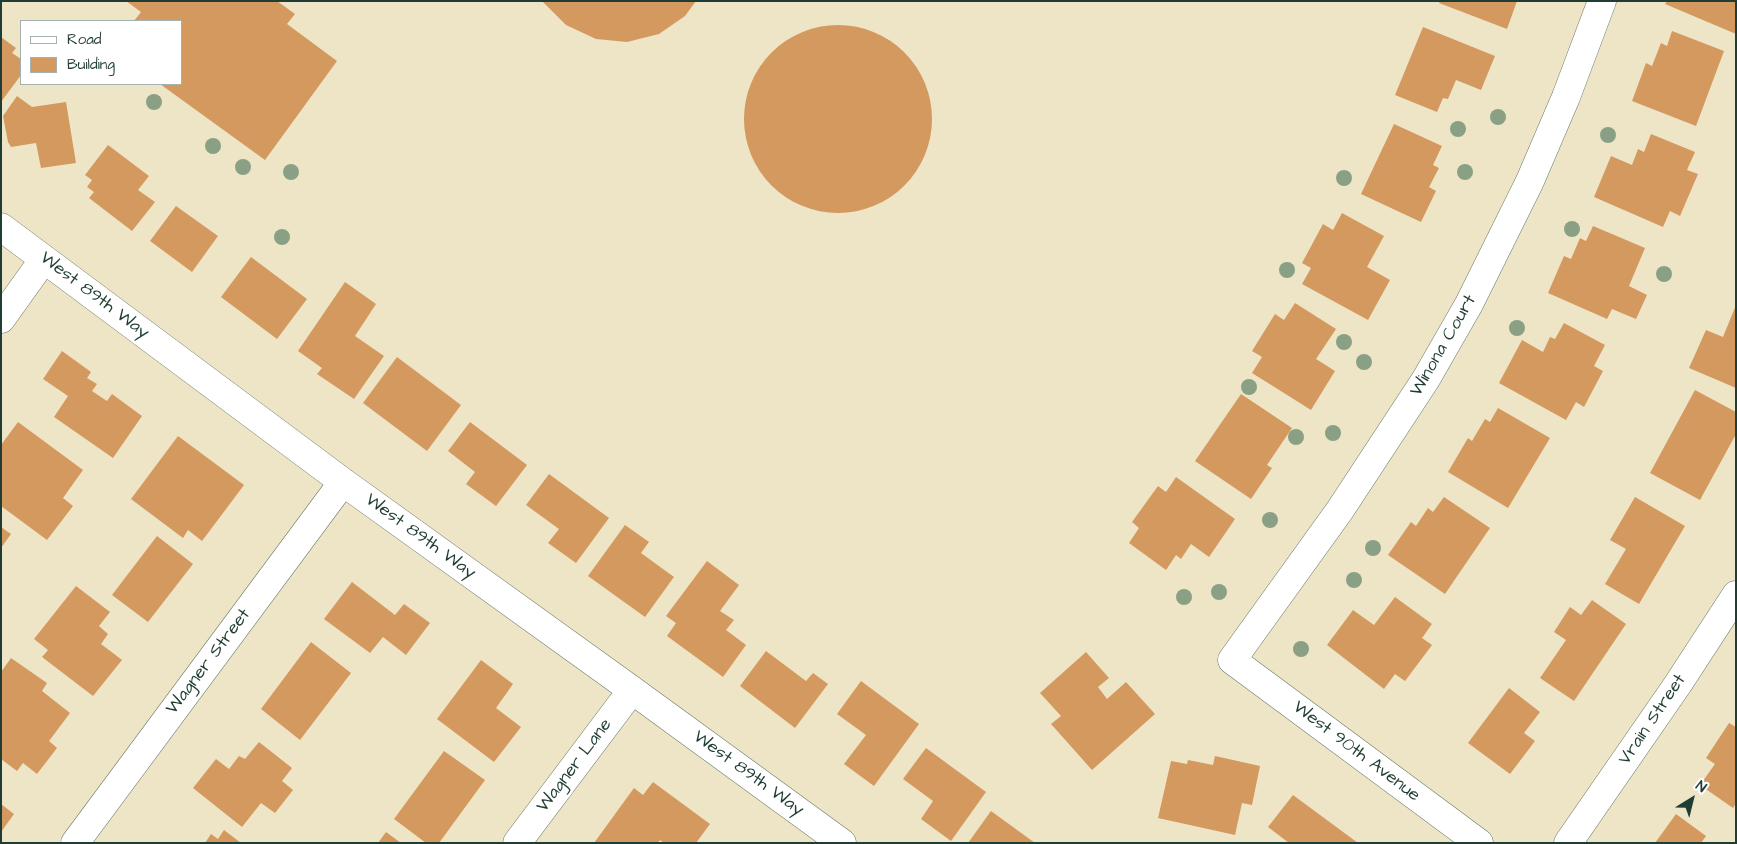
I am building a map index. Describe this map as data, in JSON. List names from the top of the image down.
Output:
{
  "streets": {
    "street": [
      "West 89th Way",
      "Winona Court",
      "Wagner Street",
      "Vrain Street",
      "West 90th Avenue",
      "Wagner Lane"
    ]
  },
  "crossings": [
    ["West 89th Way", "Wagner Street"],
    ["West 89th Way", "Wagner Lane"],
    ["Winona Court", "West 90th Avenue"]
  ],
  "legend": ["Road", "Building"],
  "north": "top right"
}
